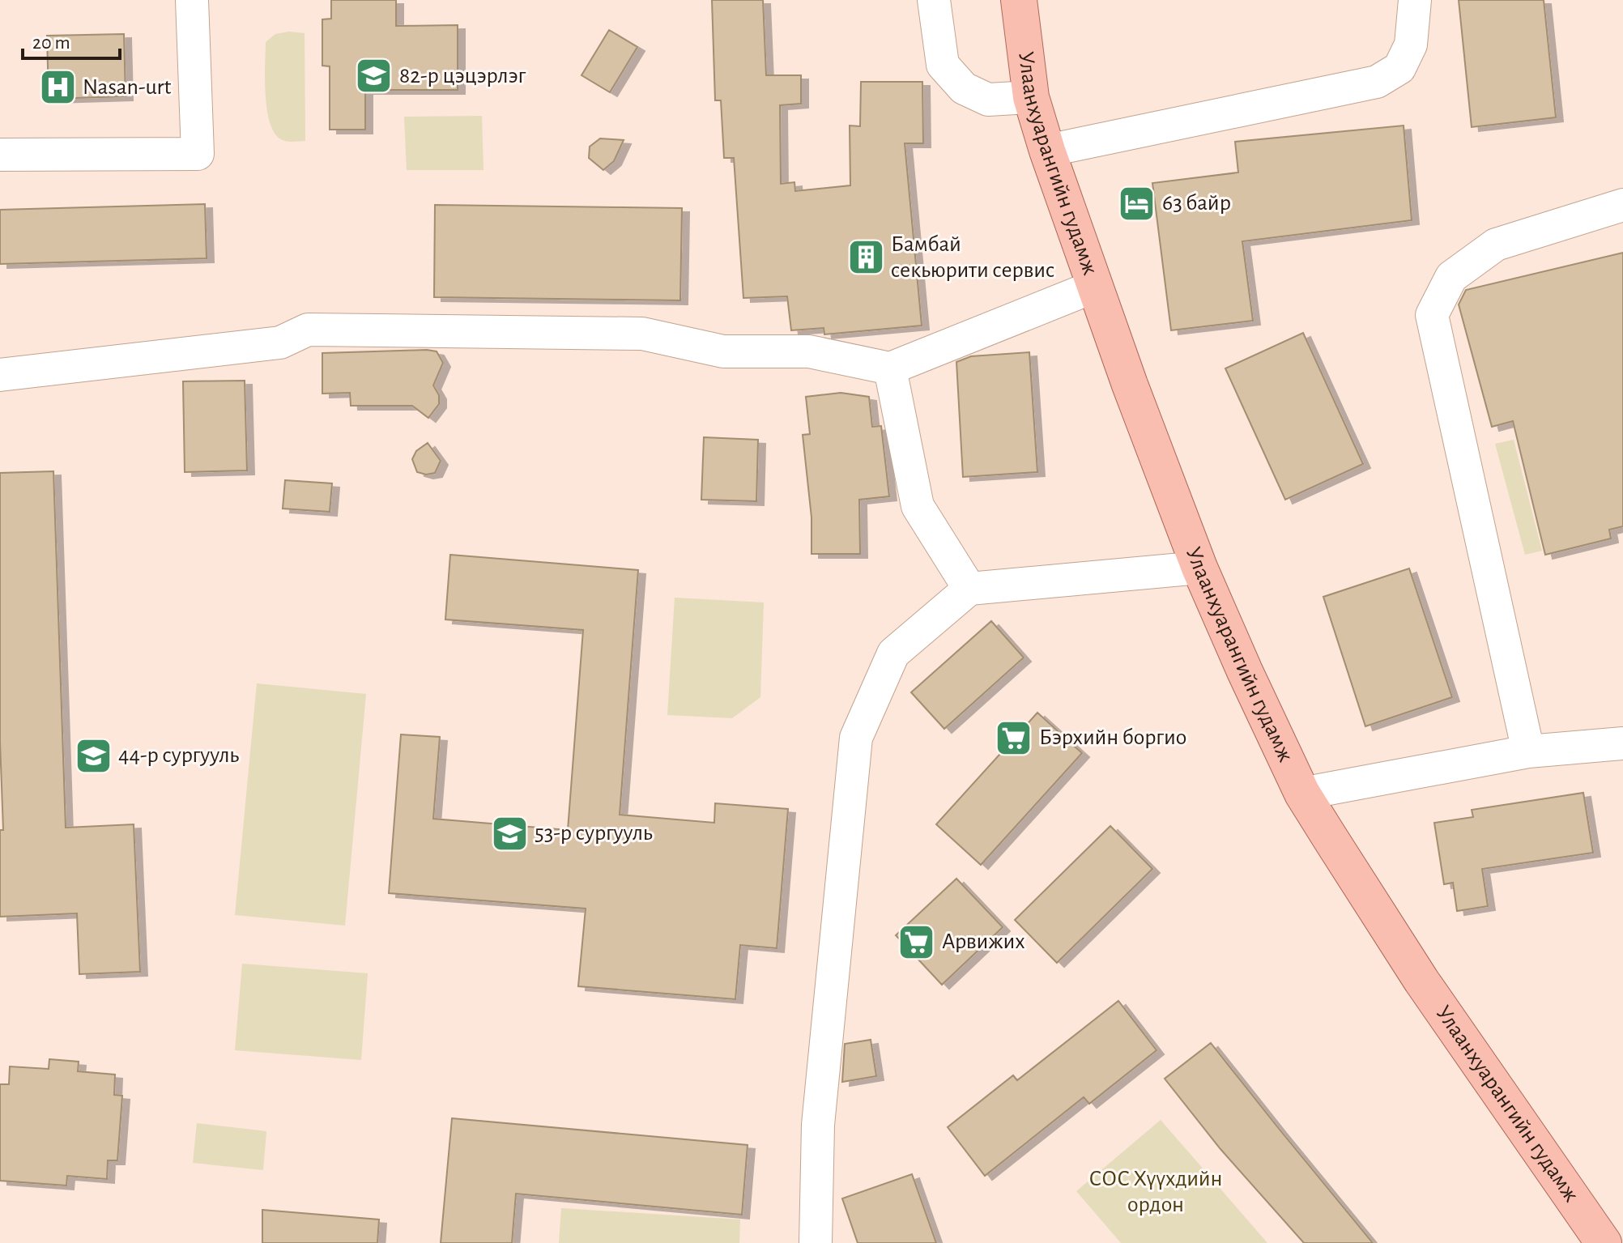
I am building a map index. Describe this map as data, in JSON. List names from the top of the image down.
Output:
{
  "streets": {
    "main road": ["Улаанхуарангийн гудамж"]
  },
  "parks": ["СОС Хүүхдийн ордон"],
  "places": {
    "school or university": ["82-р цэцэрлэг", "44-р сургууль", "53-р сургууль"],
    "hospital": ["Nasan-urt"],
    "hotel": ["63 байр"],
    "building": ["Бамбай секьюрити сервис"],
    "supermarket": ["Бэрхийн боргио", "Арвижих"]
  },
  "scale_bar": "20 m"
}
